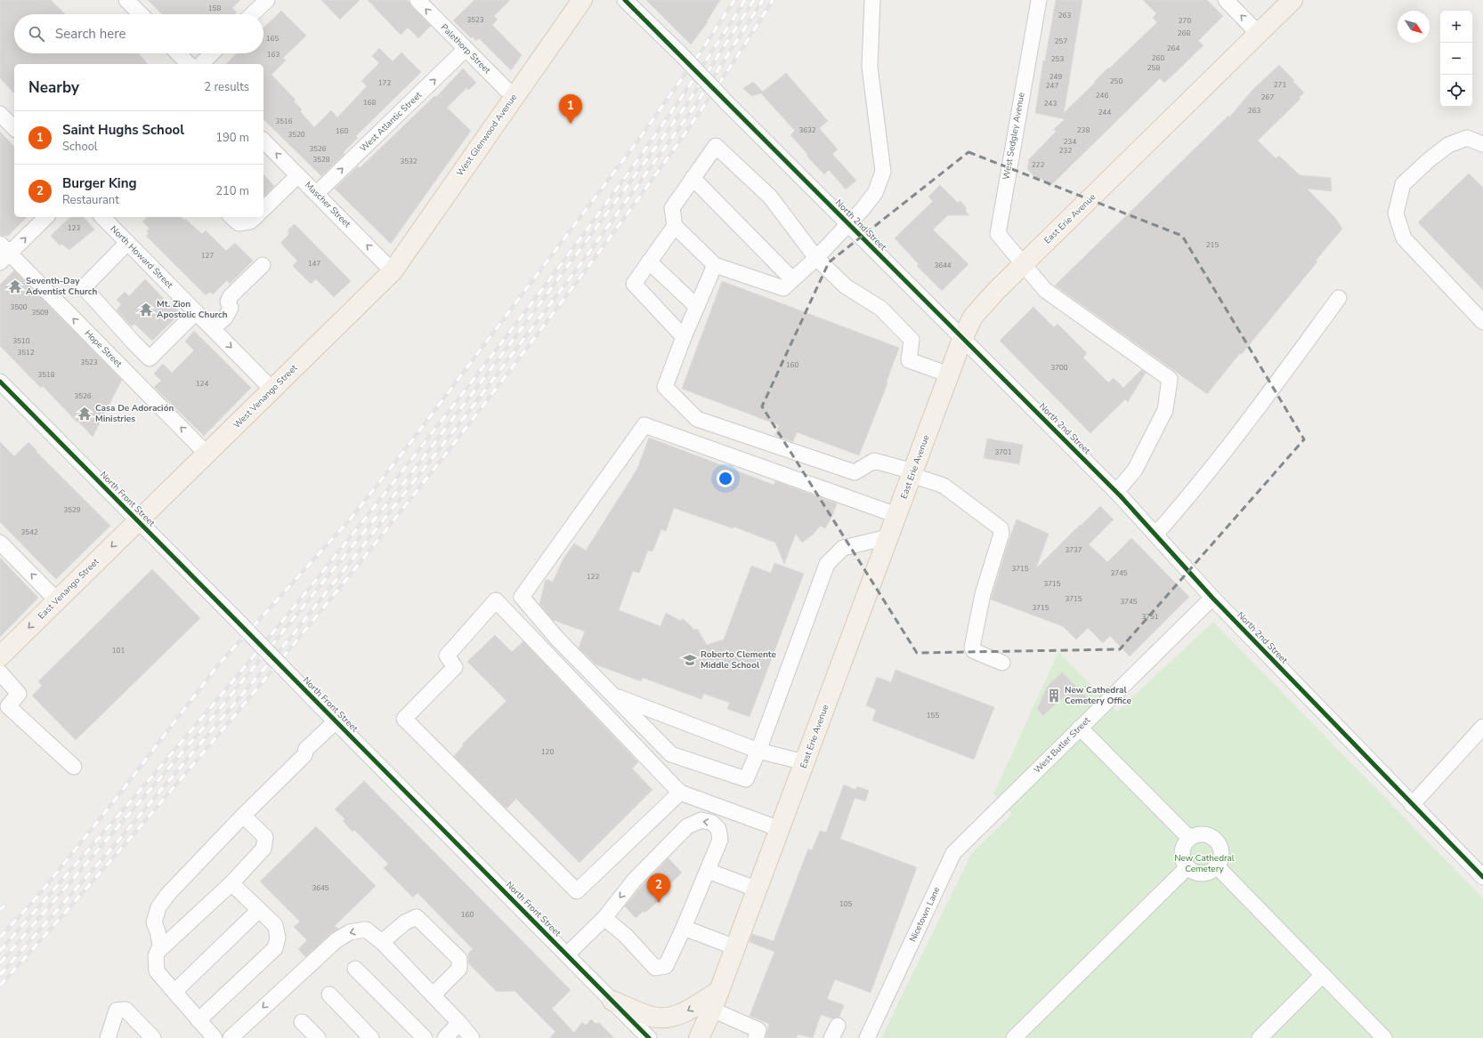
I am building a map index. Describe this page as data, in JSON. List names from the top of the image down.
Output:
{
  "streets": {
    "main road": [
      "West Glenwood Avenue",
      "East Erie Avenue",
      "West Venango Street",
      "East Venango Street"
    ],
    "street": [
      "Palethorp Street",
      "West Atlantic Street",
      "West Sedgley Avenue",
      "Mascher Street",
      "North 2nd Street",
      "North Howard Street",
      "Hope Street",
      "North Front Street",
      "West Butler Street",
      "Nicetown Lane"
    ]
  },
  "crossings": [
    ["Palethorp Street", "West Atlantic Street"],
    ["Palethorp Street", "West Glenwood Avenue"],
    ["West Atlantic Street", "Mascher Street"],
    ["West Glenwood Avenue", "Mascher Street"],
    ["West Glenwood Avenue", "West Venango Street"],
    ["West Sedgley Avenue", "East Erie Avenue"],
    ["Mascher Street", "West Venango Street"],
    ["East Erie Avenue", "North 2nd Street"],
    ["North 2nd Street", "West Butler Street"],
    ["North Howard Street", "West Venango Street"],
    ["Hope Street", "West Venango Street"],
    ["West Venango Street", "North Front Street"],
    ["West Venango Street", "East Venango Street"],
    ["North Front Street", "East Venango Street"],
    ["West Butler Street", "Nicetown Lane"]
  ],
  "one_way": [
    "Palethorp Street",
    "West Atlantic Street",
    "Mascher Street",
    "North Howard Street",
    "Hope Street",
    "East Venango Street"
  ],
  "parks": ["New Cathedral Cemetery"],
  "places": {
    "temple": ["Seventh-Day Adventist Church", "Mt. Zion Apostolic Church", "Casa De Adoración Ministries"],
    "school or university": ["Roberto Clemente Middle School"],
    "building": ["New Cathedral Cemetery Office"]
  },
  "house_numbers": [
    "158",
    "263",
    "3523",
    "270",
    "268",
    "165",
    "257",
    "264",
    "163",
    "260",
    "253",
    "258",
    "249",
    "250",
    "172",
    "271",
    "247",
    "246",
    "267",
    "168",
    "243",
    "263",
    "244",
    "3516",
    "3632",
    "238",
    "160",
    "3520",
    "234",
    "3526",
    "232",
    "3528",
    "3532",
    "222",
    "123",
    "215",
    "127",
    "147",
    "3644",
    "3500",
    "3509",
    "3510",
    "3512",
    "3523",
    "160",
    "3700",
    "3518",
    "124",
    "3526",
    "3701",
    "3529",
    "3542",
    "3737",
    "3715",
    "3745",
    "122",
    "3715",
    "3715",
    "3745",
    "3715",
    "3751",
    "101",
    "155",
    "120",
    "3645",
    "105",
    "160"
  ],
  "north": "bottom right",
  "page": {
    "map_buttons": ["+", "−"],
    "search": "Search here",
    "heading": ["Nearby", "2 results"],
    "pins": ["1", "2"],
    "list": [
      {
        "mark": "1",
        "name": "Saint Hughs School",
        "note": "School",
        "value": "190 m"
      },
      {
        "mark": "2",
        "name": "Burger King",
        "note": "Restaurant",
        "value": "210 m"
      }
    ]
  }
}
